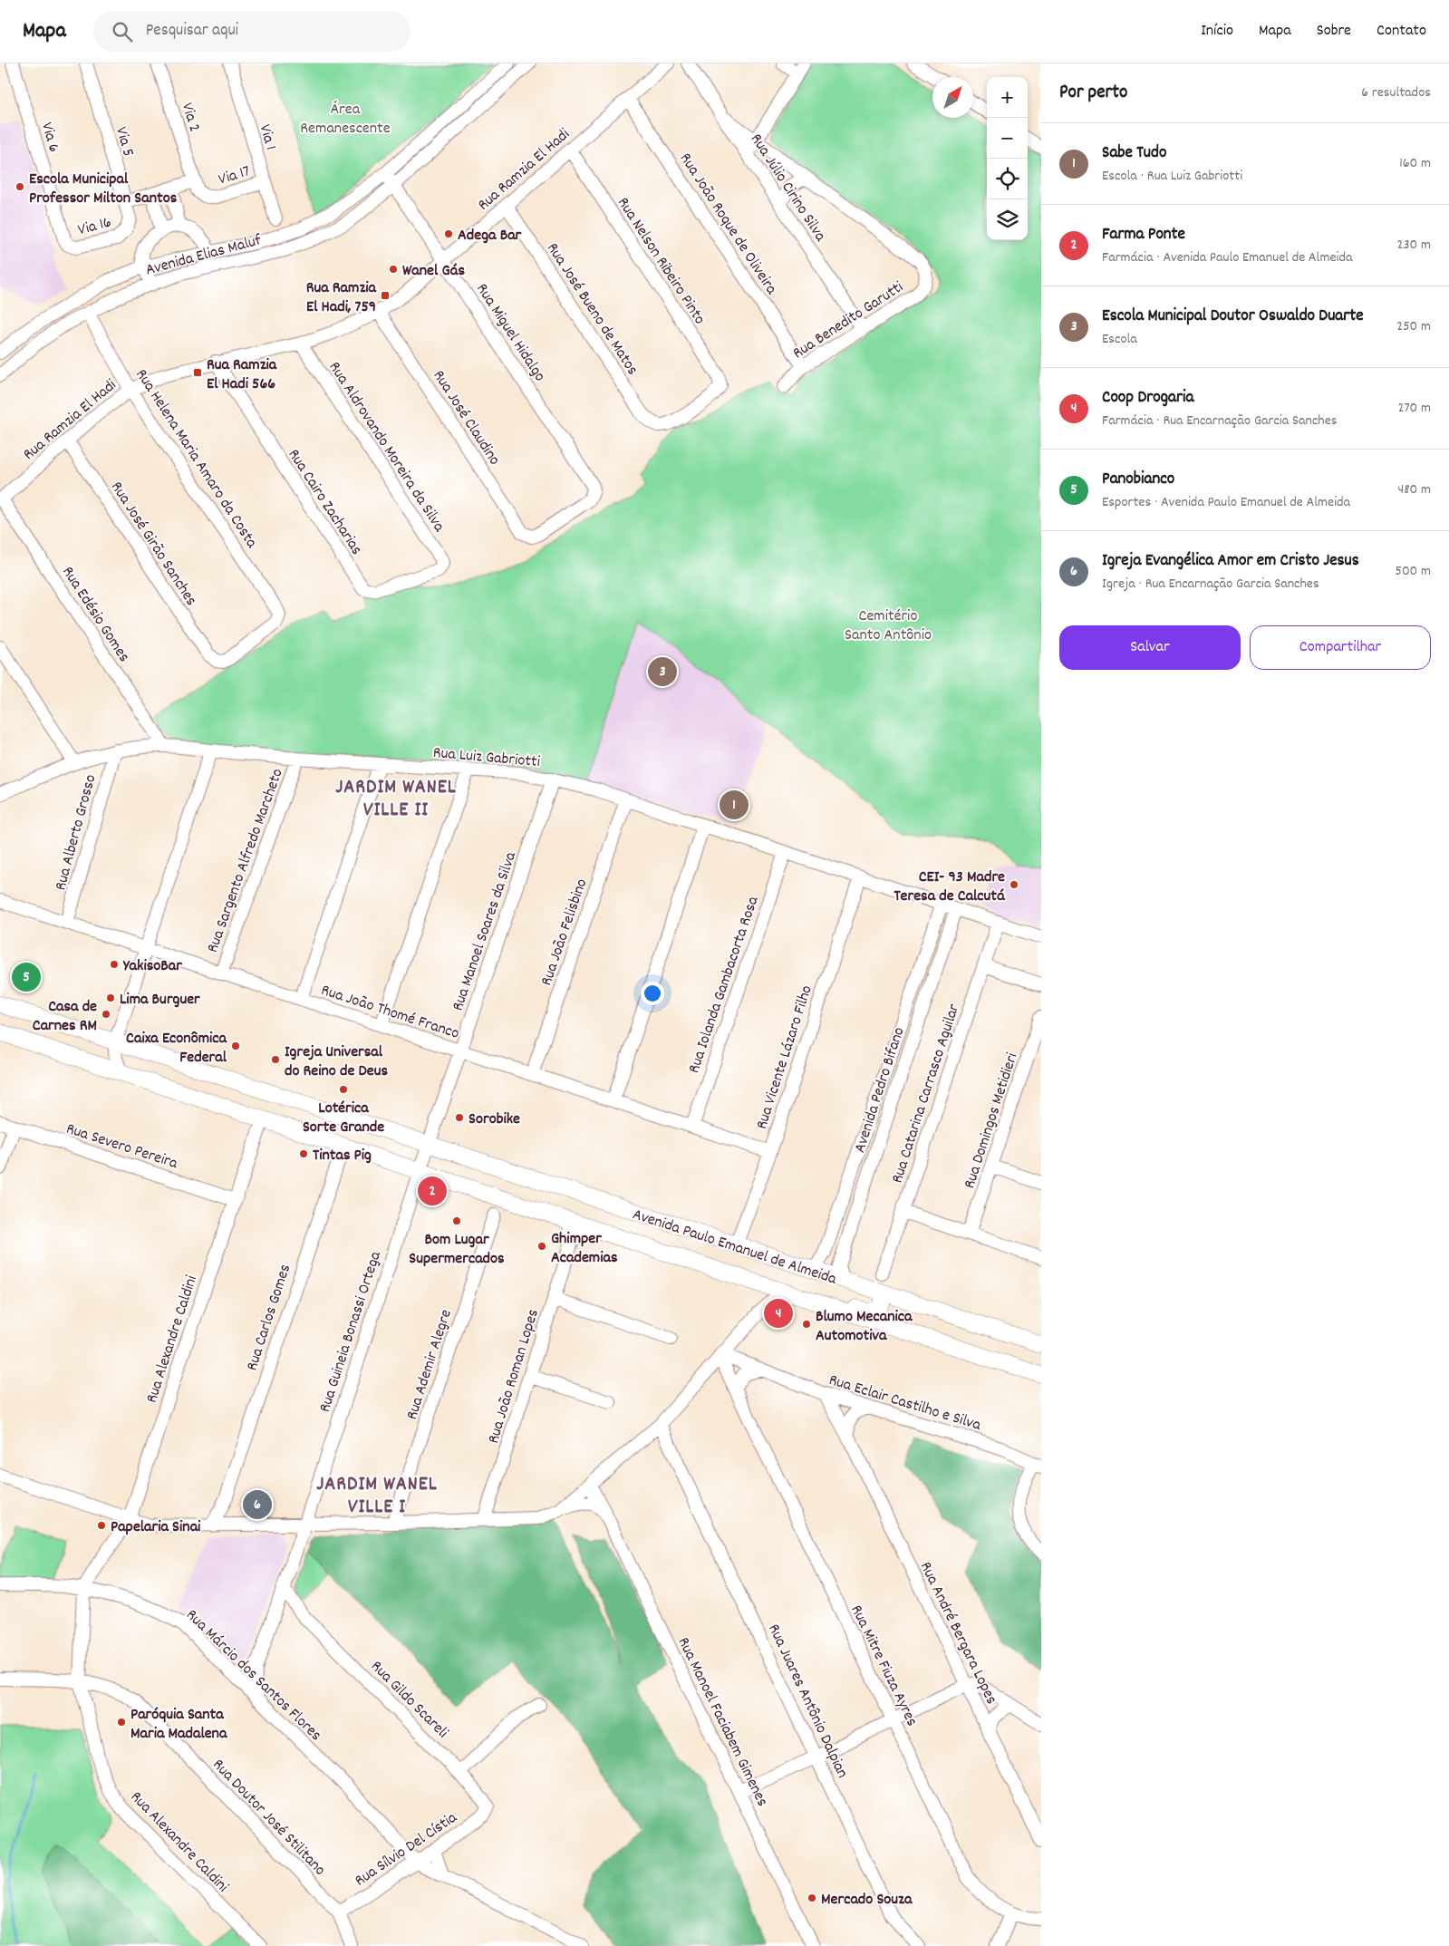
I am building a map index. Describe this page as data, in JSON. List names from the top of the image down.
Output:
{
  "streets": {
    "main road": ["Avenida Paulo Emanuel de Almeida"],
    "street": [
      "Via 2",
      "Via 6",
      "Via 1",
      "Via 5",
      "Rua Ramzia El Hadi",
      "Via 17",
      "Rua Júlio Cirino Silva",
      "Rua João Roque de Oliveira",
      "Via 16",
      "Avenida Elias Maluf",
      "Rua Nelson Ribeiro Pinto",
      "Rua José Bueno de Matos",
      "Rua Benedito Garutti",
      "Rua Miguel Hidalgo",
      "Rua José Claudino",
      "Rua Aldrovando Moreira da Silva",
      "Rua Helena Maria Amaro da Costa",
      "Rua Cairo Zacharias",
      "Rua José Girão Sanches",
      "Rua Edésio Gomes",
      "Rua Luiz Gabriotti",
      "Rua Alberto Grosso",
      "Rua Sargento Alfredo Marcheto",
      "Rua Manoel Soares da Silva",
      "Rua João Felisbino",
      "Rua Iolanda Gambacorta Rosa",
      "Rua João Thomé Franco",
      "Rua Vicente Lázaro Filho",
      "Avenida Pedro Bifano",
      "Rua Catarina Carrasco Aguilar",
      "Rua Domingos Metidieri",
      "Rua Severo Pereira",
      "Rua Carlos Gomes",
      "Rua Guineia Bonassi Ortega",
      "Rua Alexandre Caldini",
      "Rua Ademir Alegre",
      "Rua João Roman Lopes",
      "Rua Eclair Castilho e Silva",
      "Rua André Bergara Lopes",
      "Rua Mitre Fiuza Ayres",
      "Rua Márcio dos Santos Flores",
      "Rua Gildo Scareli",
      "Rua Juares Antônio Dalpian",
      "Rua Manoel Faciabem Gimenes",
      "Rua Doutor José Stilitano",
      "Rua Sílvio Del Cístia"
    ]
  },
  "crossings": [
    ["Via 2", "Via 17"],
    ["Via 6", "Via 16"],
    ["Via 1", "Via 17"],
    ["Via 5", "Via 16"],
    ["Rua Ramzia El Hadi", "Rua João Roque de Oliveira"],
    ["Rua Ramzia El Hadi", "Rua Nelson Ribeiro Pinto"],
    ["Rua Ramzia El Hadi", "Rua José Bueno de Matos"],
    ["Rua Ramzia El Hadi", "Rua Miguel Hidalgo"],
    ["Rua Ramzia El Hadi", "Rua José Claudino"],
    ["Rua Ramzia El Hadi", "Rua Aldrovando Moreira da Silva"],
    ["Rua Ramzia El Hadi", "Rua Helena Maria Amaro da Costa"],
    ["Rua Ramzia El Hadi", "Rua Cairo Zacharias"],
    ["Rua Ramzia El Hadi", "Rua José Girão Sanches"],
    ["Rua Ramzia El Hadi", "Rua Edésio Gomes"],
    ["Rua Júlio Cirino Silva", "Rua Benedito Garutti"],
    ["Rua João Roque de Oliveira", "Rua Benedito Garutti"],
    ["Avenida Elias Maluf", "Rua Miguel Hidalgo"],
    ["Avenida Elias Maluf", "Rua Helena Maria Amaro da Costa"],
    ["Rua Nelson Ribeiro Pinto", "Rua José Bueno de Matos"],
    ["Rua Miguel Hidalgo", "Rua José Claudino"],
    ["Rua Aldrovando Moreira da Silva", "Rua Cairo Zacharias"],
    ["Rua Helena Maria Amaro da Costa", "Rua José Girão Sanches"],
    ["Rua Edésio Gomes", "Rua Luiz Gabriotti"],
    ["Rua Luiz Gabriotti", "Rua Alberto Grosso"],
    ["Rua Luiz Gabriotti", "Rua Sargento Alfredo Marcheto"],
    ["Rua Luiz Gabriotti", "Rua Manoel Soares da Silva"],
    ["Rua Luiz Gabriotti", "Rua João Felisbino"],
    ["Rua Luiz Gabriotti", "Rua Iolanda Gambacorta Rosa"],
    ["Rua Luiz Gabriotti", "Rua Vicente Lázaro Filho"],
    ["Rua Luiz Gabriotti", "Avenida Pedro Bifano"],
    ["Rua Luiz Gabriotti", "Rua Catarina Carrasco Aguilar"],
    ["Rua Alberto Grosso", "Rua João Thomé Franco"],
    ["Rua Sargento Alfredo Marcheto", "Rua João Thomé Franco"],
    ["Rua Manoel Soares da Silva", "Rua João Thomé Franco"],
    ["Rua Manoel Soares da Silva", "Avenida Paulo Emanuel de Almeida"],
    ["Rua João Felisbino", "Rua João Thomé Franco"],
    ["Rua Iolanda Gambacorta Rosa", "Rua João Thomé Franco"],
    ["Rua João Thomé Franco", "Rua Vicente Lázaro Filho"],
    ["Rua Vicente Lázaro Filho", "Avenida Paulo Emanuel de Almeida"],
    ["Avenida Pedro Bifano", "Avenida Paulo Emanuel de Almeida"],
    ["Rua Catarina Carrasco Aguilar", "Avenida Paulo Emanuel de Almeida"],
    ["Rua Severo Pereira", "Rua Alexandre Caldini"],
    ["Avenida Paulo Emanuel de Almeida", "Rua Carlos Gomes"],
    ["Avenida Paulo Emanuel de Almeida", "Rua Guineia Bonassi Ortega"],
    ["Avenida Paulo Emanuel de Almeida", "Rua Alexandre Caldini"],
    ["Avenida Paulo Emanuel de Almeida", "Rua Ademir Alegre"],
    ["Avenida Paulo Emanuel de Almeida", "Rua João Roman Lopes"],
    ["Rua Guineia Bonassi Ortega", "Rua Márcio dos Santos Flores"],
    ["Rua Guineia Bonassi Ortega", "Rua Gildo Scareli"],
    ["Rua Alexandre Caldini", "Rua Márcio dos Santos Flores"],
    ["Rua Alexandre Caldini", "Rua Doutor José Stilitano"],
    ["Rua Eclair Castilho e Silva", "Rua André Bergara Lopes"],
    ["Rua Eclair Castilho e Silva", "Rua Mitre Fiuza Ayres"],
    ["Rua Márcio dos Santos Flores", "Rua Sílvio Del Cístia"],
    ["Rua Gildo Scareli", "Rua Sílvio Del Cístia"],
    ["Rua Doutor José Stilitano", "Rua Sílvio Del Cístia"]
  ],
  "districts": ["JARDIM WANEL VILLE II", "JARDIM WANEL VILLE I"],
  "parks": ["Área Remanescente", "Cemitério Santo Antônio"],
  "places": {
    "other": [
      "Escola Municipal Professor Milton Santos",
      "Adega Bar",
      "Wanel Gás",
      "CEI- 93 Madre Teresa de Calcutá",
      "YakisoBar",
      "Lima Burguer",
      "Casa de Carnes RM",
      "Caixa Econômica Federal",
      "Igreja Universal do Reino de Deus",
      "Lotérica Sorte Grande",
      "Sorobike",
      "Tintas Pig",
      "Bom Lugar Supermercados",
      "Ghimper Academias",
      "Blumo Mecanica Automotiva",
      "Papelaria Sinai",
      "Paróquia Santa Maria Madalena",
      "Mercado Souza"
    ],
    "transit": ["Rua Ramzia El Hadi, 759", "Rua Ramzia El Hadi 566"]
  },
  "north": "top right",
  "page": {
    "header": "Mapa",
    "search": "Pesquisar aqui",
    "nav": [
      "Início",
      "Mapa",
      "Sobre",
      "Contato"
    ],
    "heading": ["Por perto", "6 resultados"],
    "map_buttons": ["+", "−"],
    "list": [
      {
        "mark": "1",
        "name": "Sabe Tudo",
        "note": "Escola · Rua Luiz Gabriotti",
        "value": "160 m"
      },
      {
        "mark": "2",
        "name": "Farma Ponte",
        "note": "Farmácia · Avenida Paulo Emanuel de Almeida",
        "value": "230 m"
      },
      {
        "mark": "3",
        "name": "Escola Municipal Doutor Oswaldo Duarte",
        "note": "Escola",
        "value": "250 m"
      },
      {
        "mark": "4",
        "name": "Coop Drogaria",
        "note": "Farmácia · Rua Encarnação Garcia Sanches",
        "value": "270 m"
      },
      {
        "mark": "5",
        "name": "Panobianco",
        "note": "Esportes · Avenida Paulo Emanuel de Almeida",
        "value": "480 m"
      },
      {
        "mark": "6",
        "name": "Igreja Evangélica Amor em Cristo Jesus",
        "note": "Igreja · Rua Encarnação Garcia Sanches",
        "value": "500 m"
      }
    ],
    "buttons": ["Salvar", "Compartilhar"],
    "pins": [
      "3",
      "1",
      "5",
      "2",
      "4",
      "6"
    ]
  }
}
